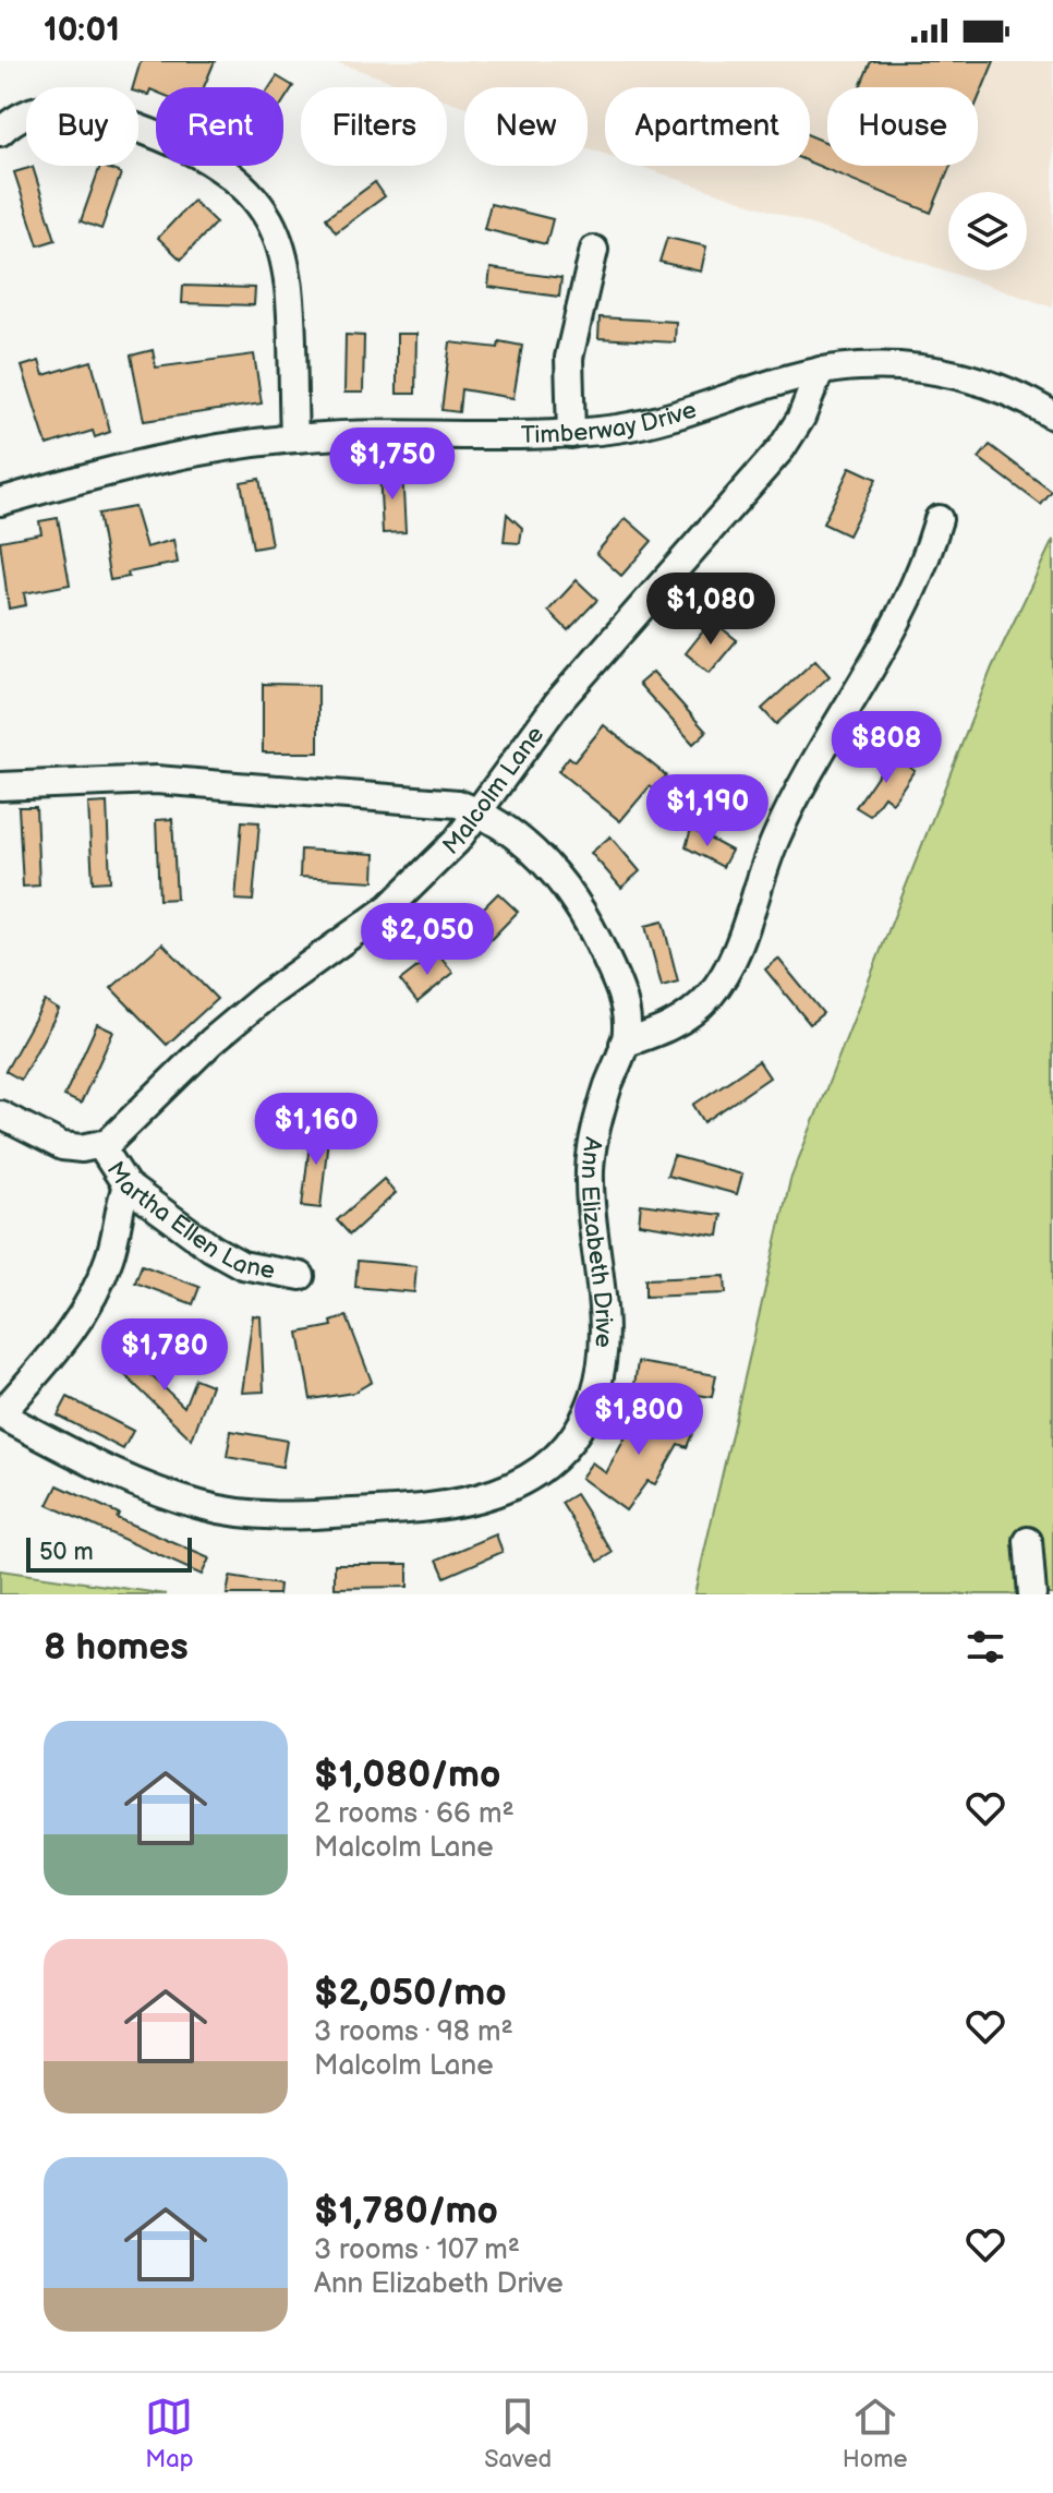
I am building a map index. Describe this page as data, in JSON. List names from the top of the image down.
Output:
{
  "streets": {
    "street": [
      "Timberway Drive",
      "Malcolm Lane",
      "Martha Ellen Lane",
      "Ann Elizabeth Drive"
    ]
  },
  "crossings": [
    ["Timberway Drive", "Malcolm Lane"],
    ["Malcolm Lane", "Martha Ellen Lane"],
    ["Malcolm Lane", "Ann Elizabeth Drive"]
  ],
  "scale_bar": "50 m",
  "page": {
    "status": "10:01",
    "chip": [
      "Buy",
      "Rent",
      "Filters",
      "New",
      "Apartment",
      "House"
    ],
    "price": [
      "$1,750",
      "$1,080",
      "$808",
      "$1,190",
      "$2,050",
      "$1,160",
      "$1,780",
      "$1,800"
    ],
    "scale": "50 m",
    "heading": "8 homes",
    "list": [
      {
        "name": "$1,080/mo",
        "note": "2 rooms · 66 m² · Malcolm Lane"
      },
      {
        "name": "$2,050/mo",
        "note": "3 rooms · 98 m² · Malcolm Lane"
      },
      {
        "name": "$1,780/mo",
        "note": "3 rooms · 107 m² · Ann Elizabeth Drive"
      }
    ],
    "tabs": ["Map", "Saved", "Home"]
  }
}
